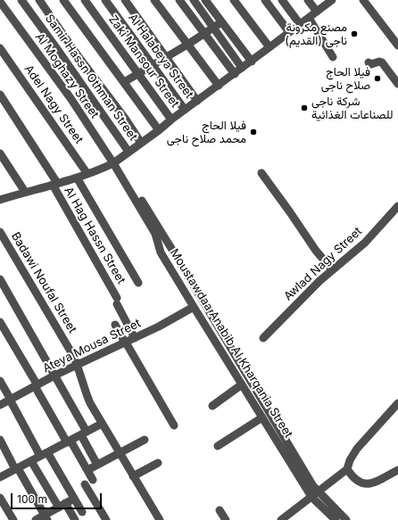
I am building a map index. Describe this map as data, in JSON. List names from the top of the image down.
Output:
{
  "streets": {
    "street": [
      "Al Halabeya Street",
      "Zaki Mansour Street",
      "Al Moghazy Street",
      "Samir Hassn Othman Street",
      "Adel Nagy Street",
      "Al Hag Hassn Street",
      "Awlad Nagy Street",
      "Badawi Noufal Street",
      "Moustawdaa Anabib Al Kharqania Street",
      "Ateya Mousa Street"
    ]
  },
  "crossings": [
    ["Al Moghazy Street", "Moustawdaa Anabib Al Kharqania Street"],
    ["Al Hag Hassn Street", "Ateya Mousa Street"],
    ["Badawi Noufal Street", "Ateya Mousa Street"],
    ["Moustawdaa Anabib Al Kharqania Street", "Ateya Mousa Street"]
  ],
  "places": [
    "مصنع مكرونة ناجى (القديم)",
    "فيلا الحاج صلاح ناجى",
    "شركة ناجى للصناعات الغذائية",
    "فيلا الحاج محمد صلاح ناجى"
  ],
  "scale_bar": "100 m"
}
